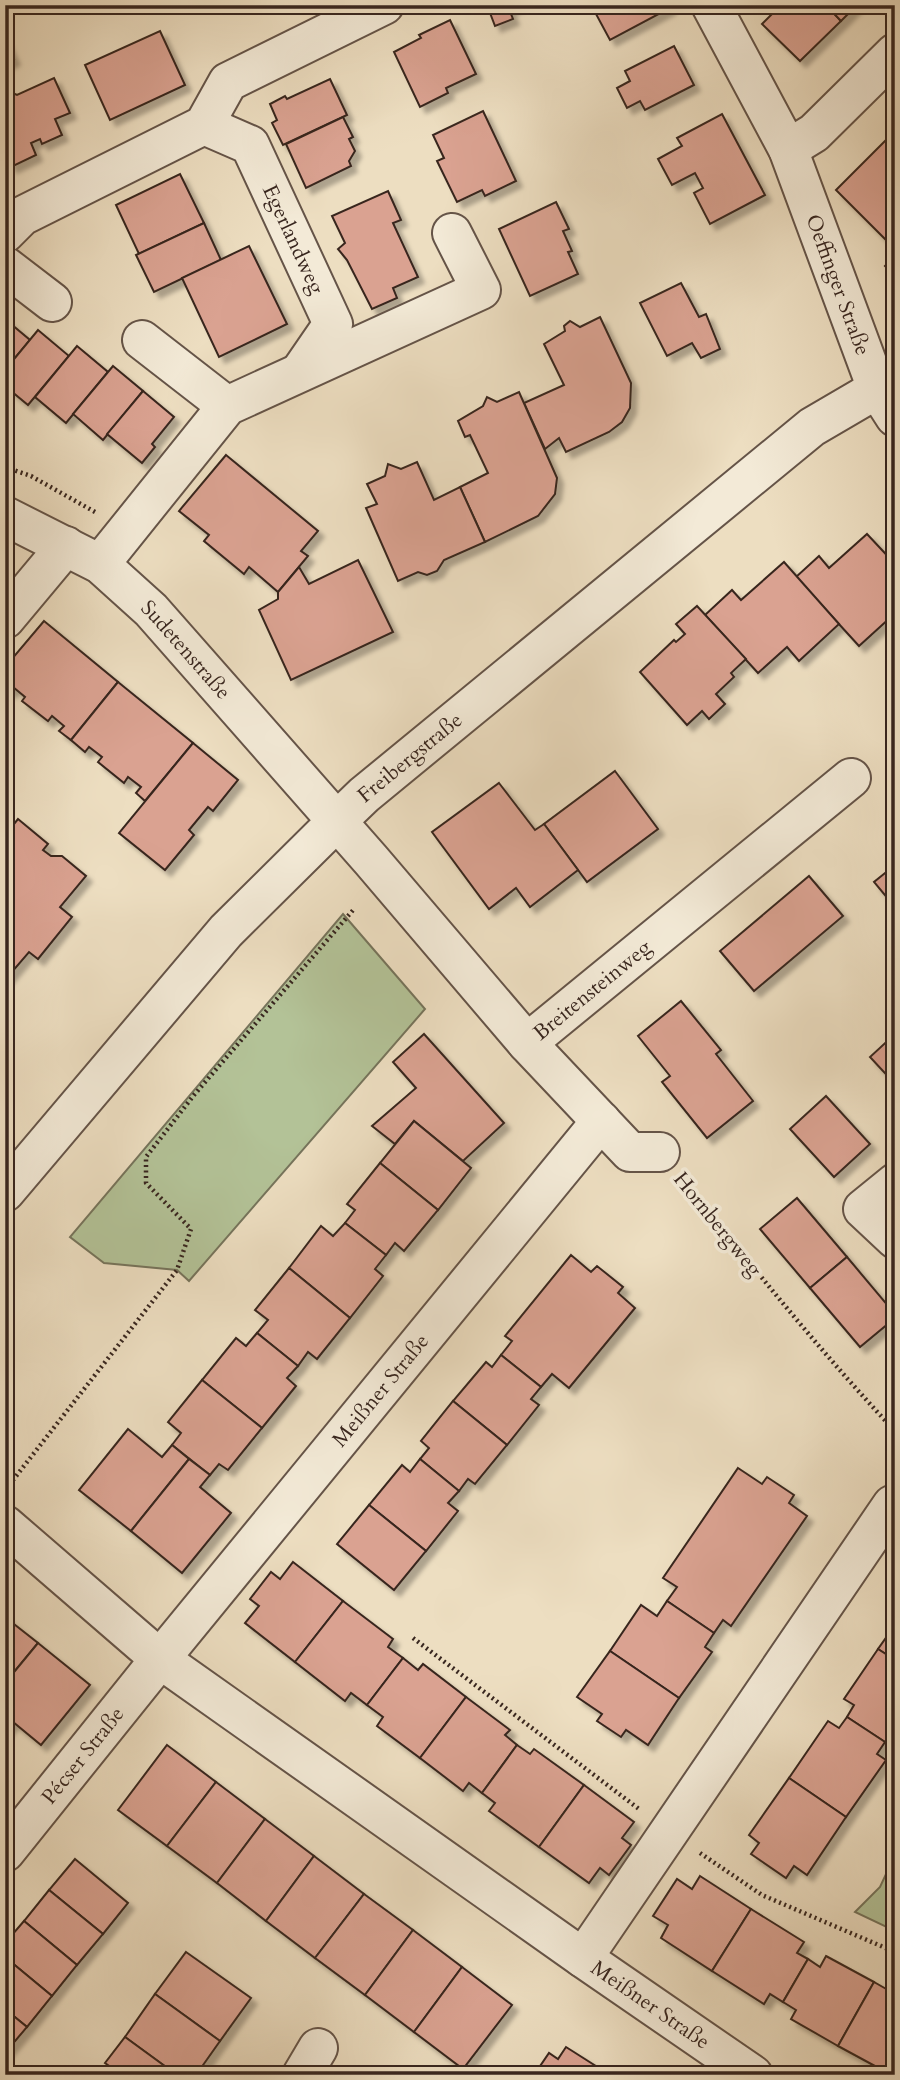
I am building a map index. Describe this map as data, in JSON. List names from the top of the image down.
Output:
{
  "streets": {
    "street": [
      "Egerlandweg",
      "Oeffinger Straße",
      "Sudetenstraße",
      "Freibergstraße",
      "Breitensteinweg",
      "Hornbergweg",
      "Meißner Straße",
      "Pécser Straße"
    ]
  },
  "crossings": [
    ["Oeffinger Straße", "Freibergstraße"],
    ["Sudetenstraße", "Freibergstraße"],
    ["Sudetenstraße", "Breitensteinweg"],
    ["Freibergstraße", "Breitensteinweg"],
    ["Breitensteinweg", "Hornbergweg"],
    ["Hornbergweg", "Meißner Straße"],
    ["Meißner Straße", "Pécser Straße"]
  ]
}
